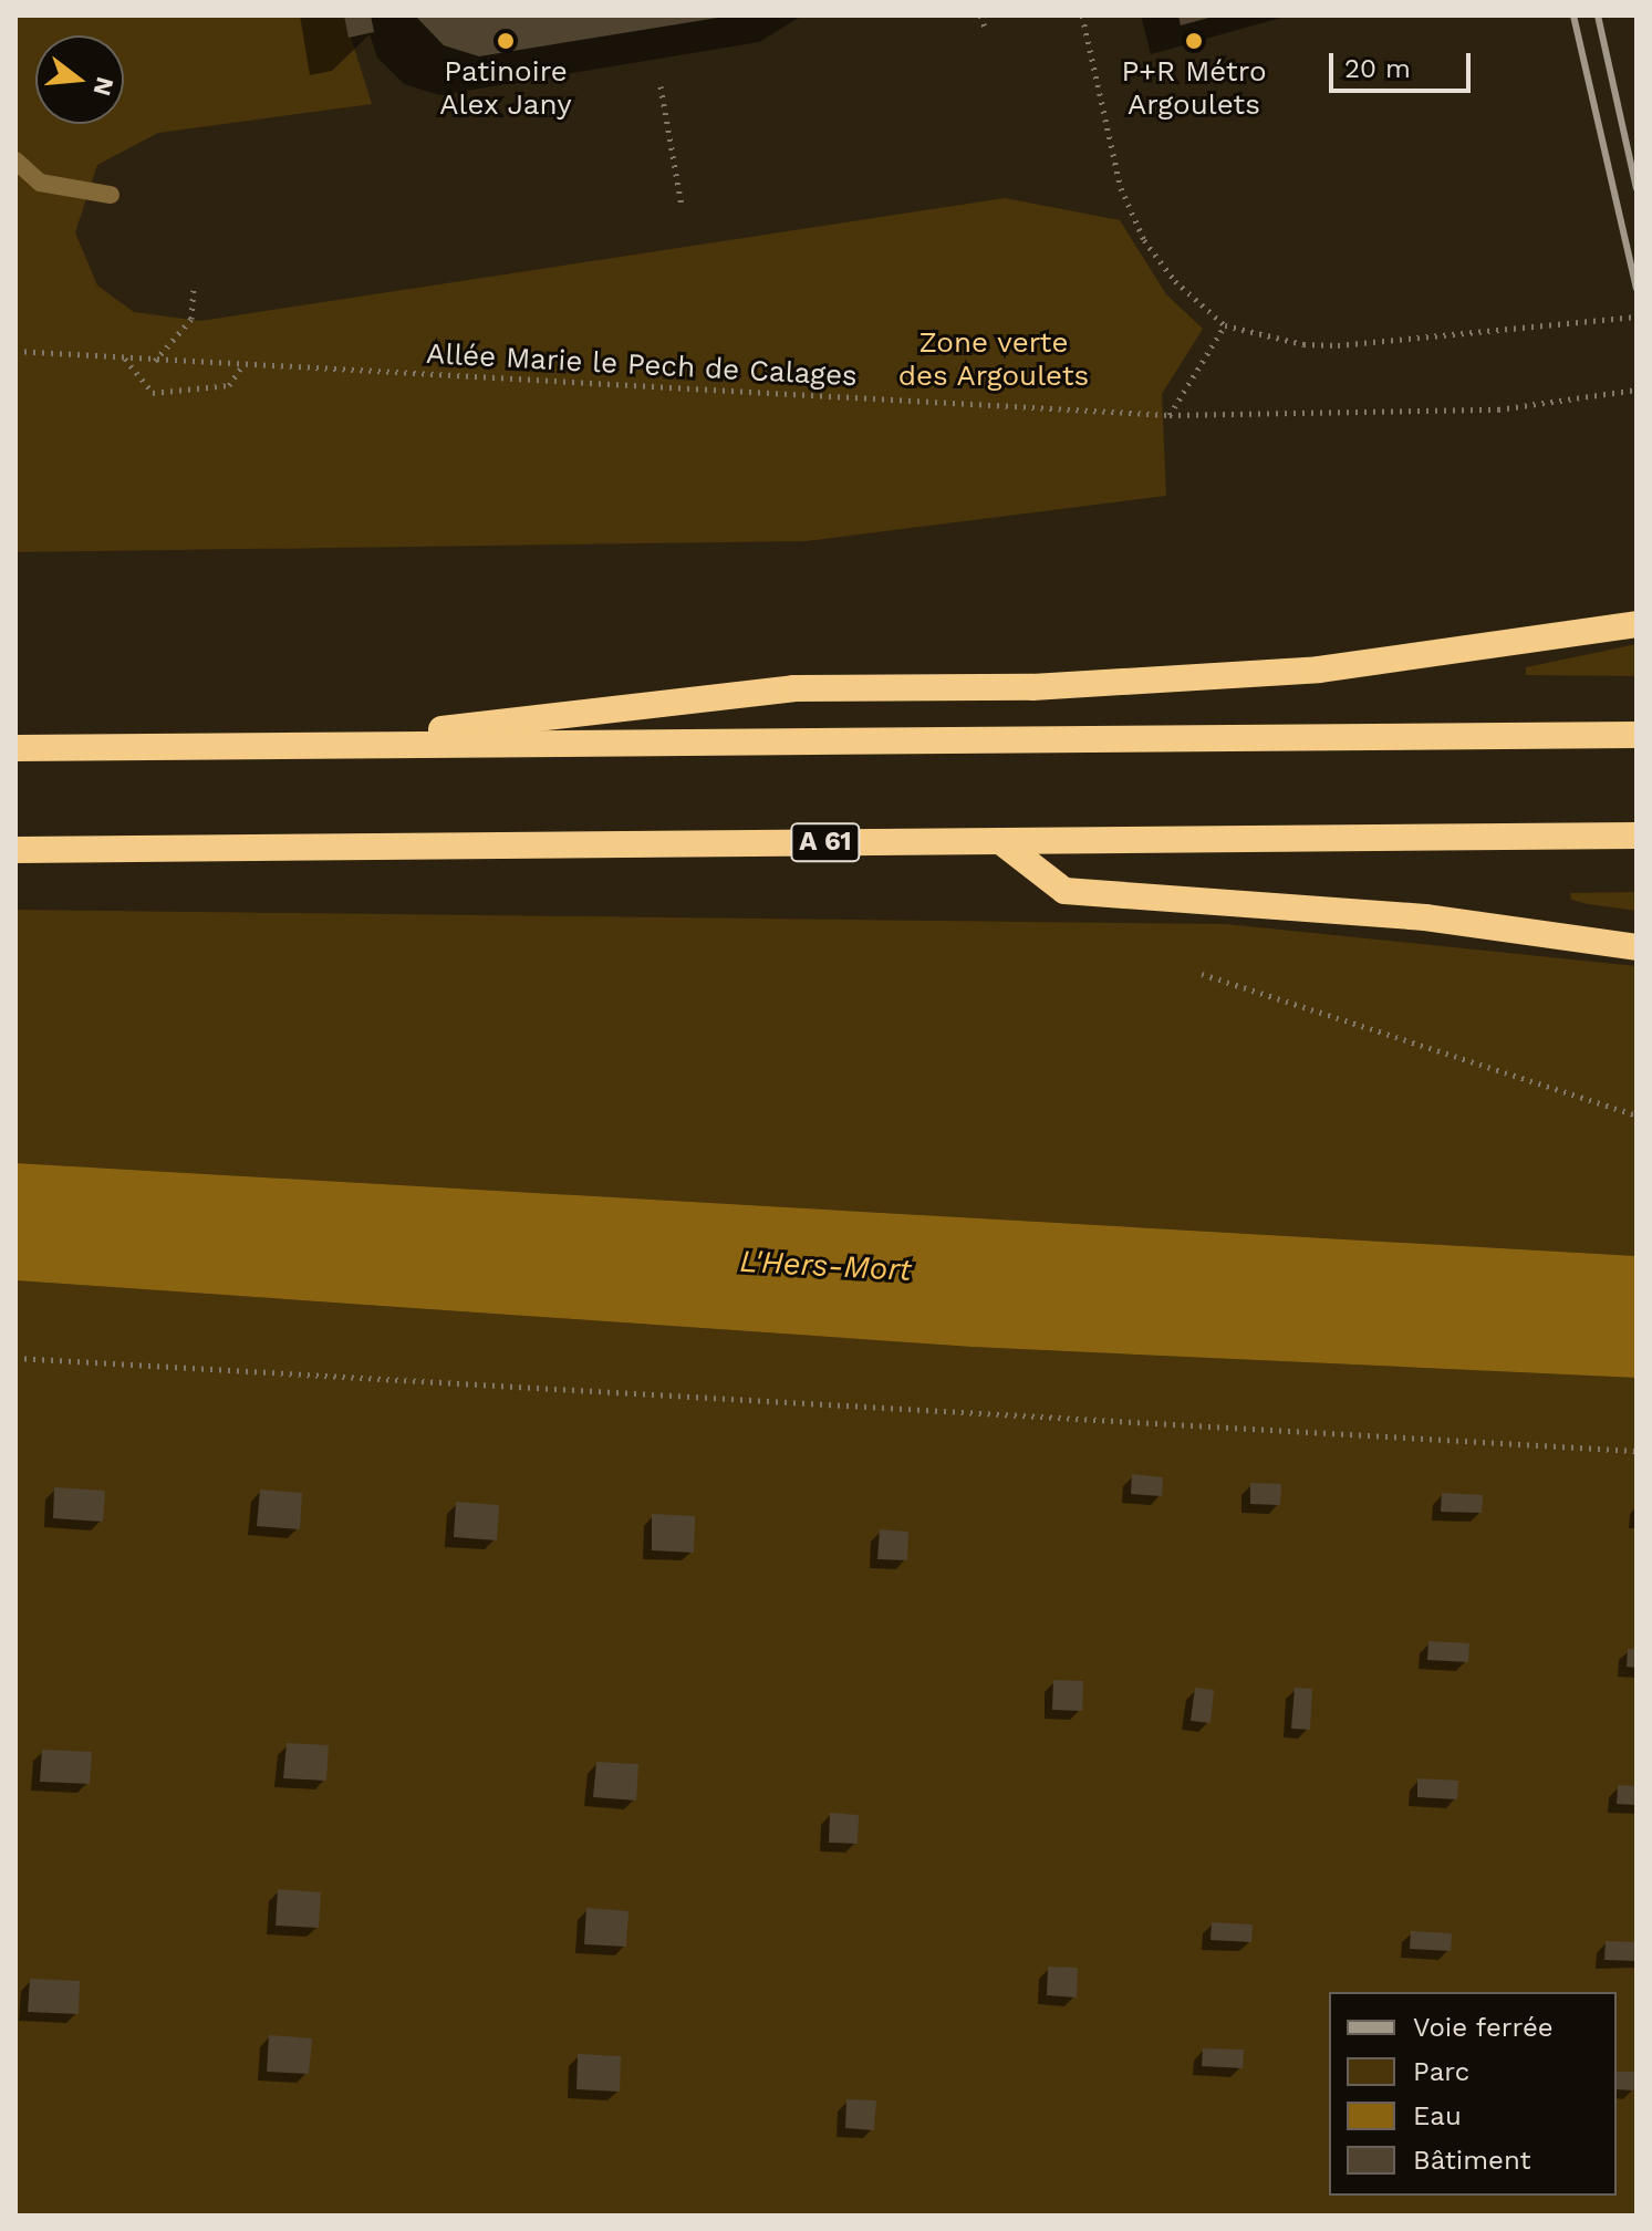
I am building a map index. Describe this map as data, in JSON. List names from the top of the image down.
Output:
{
  "streets": {
    "highway": ["A 61"],
    "path": ["Allée Marie le Pech de Calages"]
  },
  "water": ["L'Hers-Mort"],
  "parks": ["Zone verte des Argoulets"],
  "places": ["Patinoire Alex Jany", "P+R Métro Argoulets"],
  "legend": [
    "Voie ferrée",
    "Parc",
    "Eau",
    "Bâtiment"
  ],
  "scale_bar": "20 m",
  "north": "right"
}
